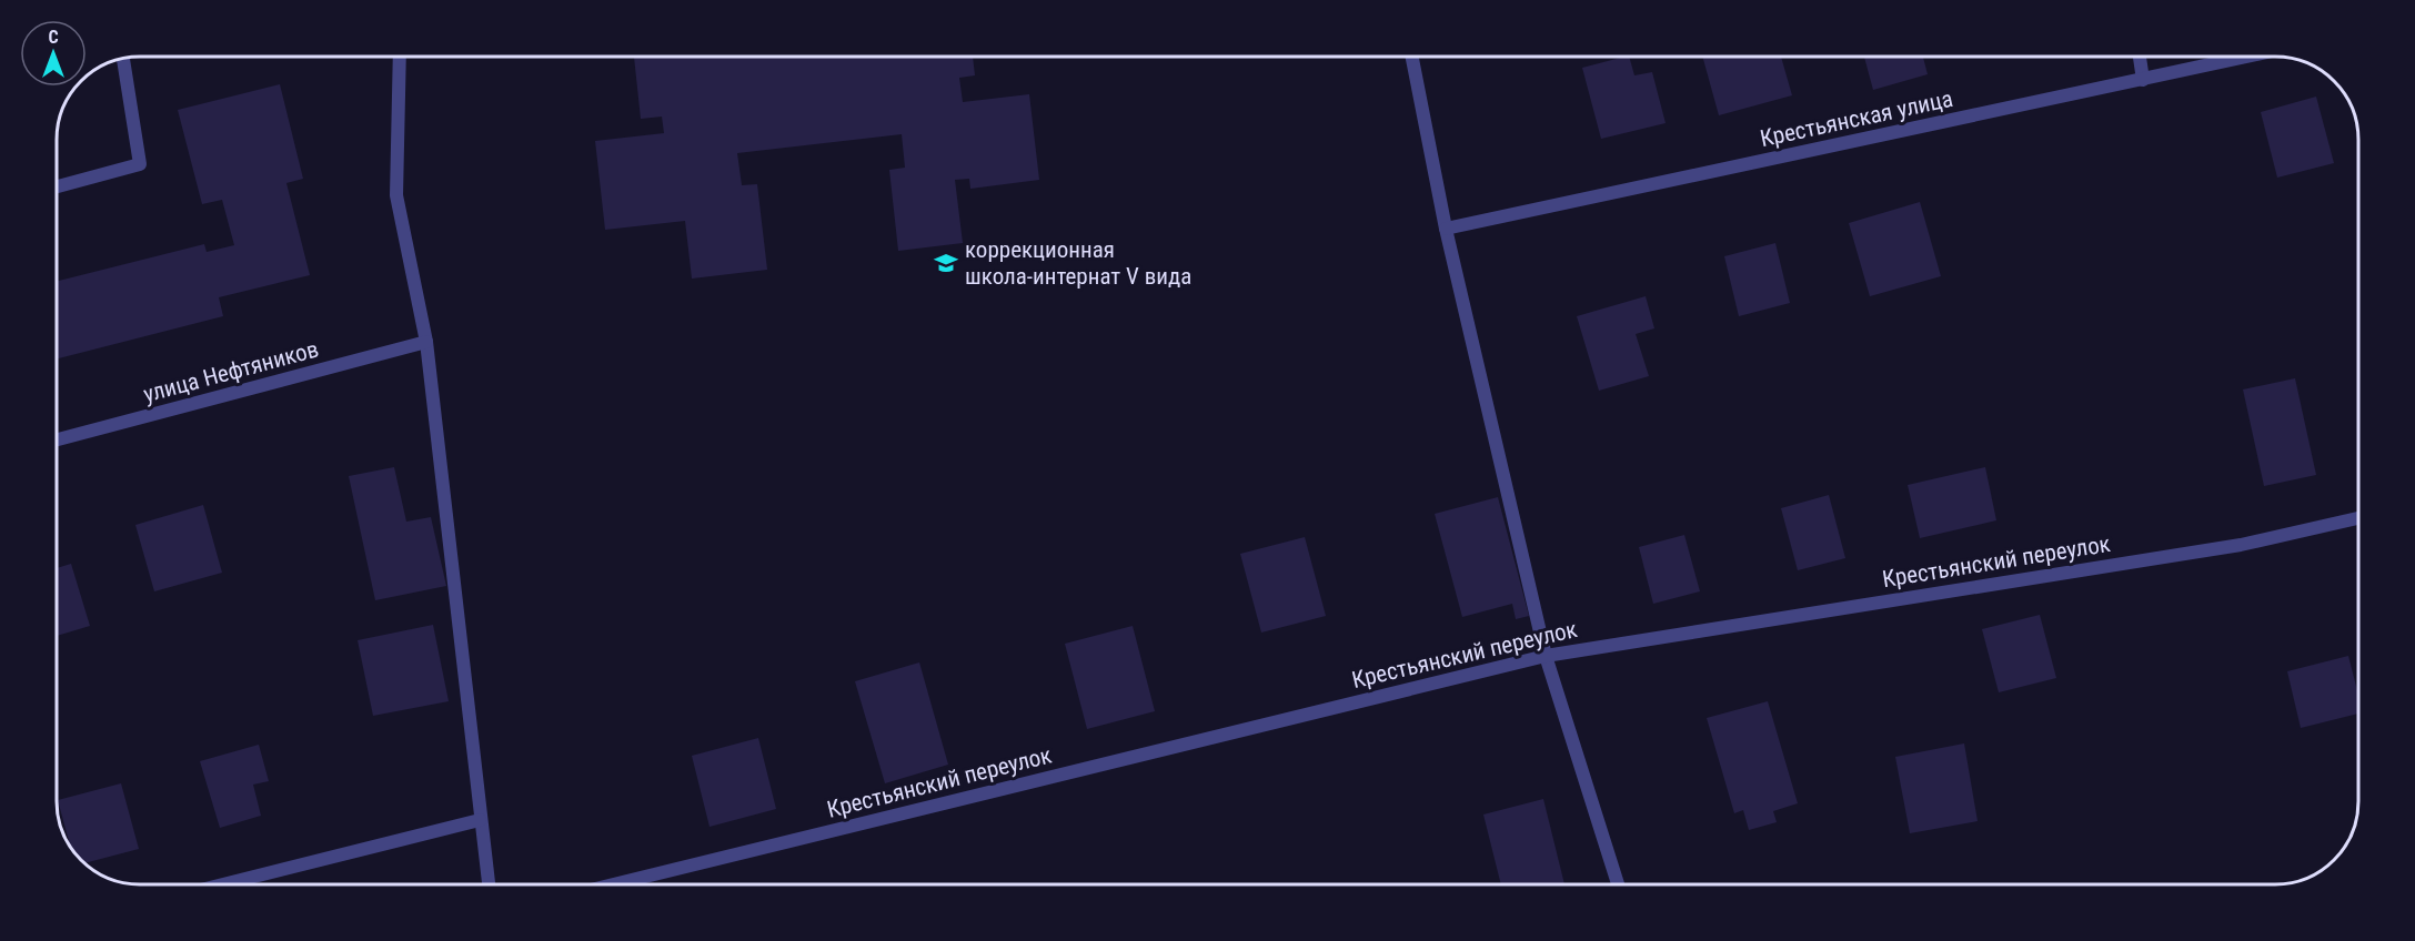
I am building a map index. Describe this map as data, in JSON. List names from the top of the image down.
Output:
{
  "streets": {
    "street": ["Крестьянская улица", "улица Нефтяников", "Крестьянский переулок"]
  },
  "places": {
    "school or university": ["коррекционная школа-интернат V вида"]
  },
  "north": "top"
}
